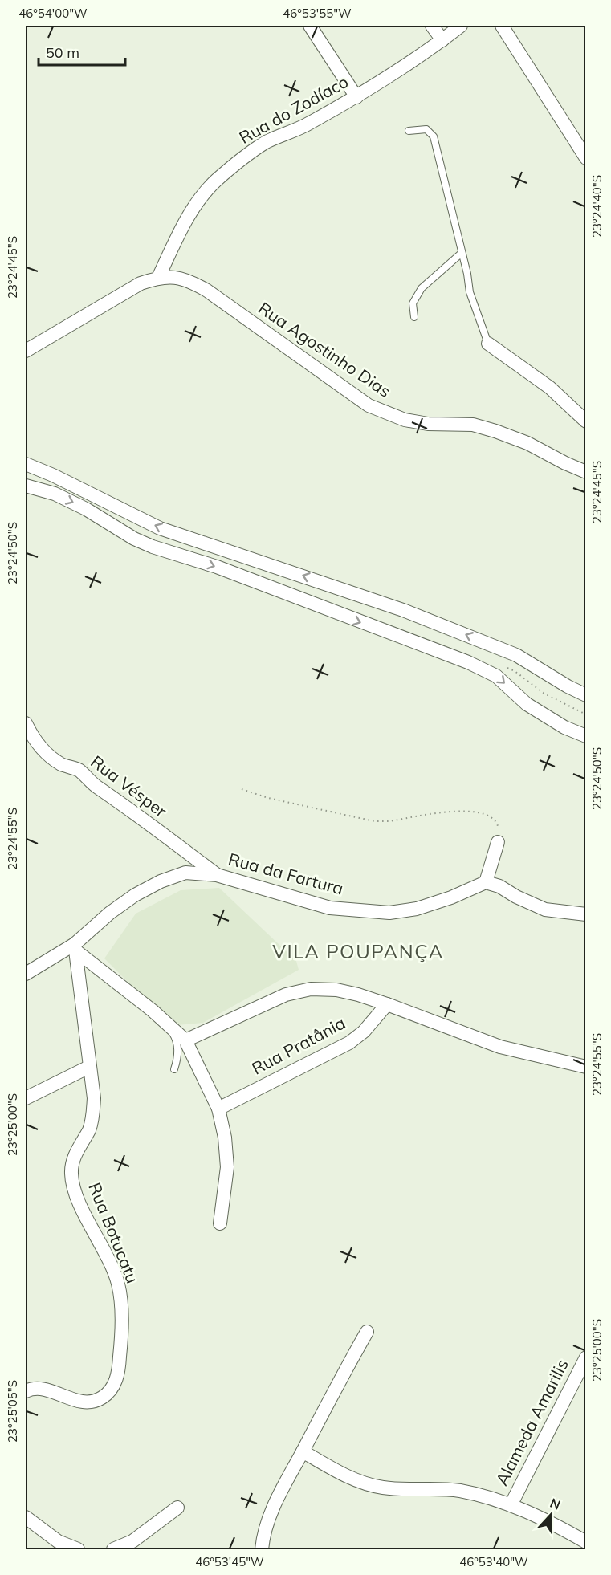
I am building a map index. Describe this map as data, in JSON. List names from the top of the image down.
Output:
{
  "streets": {
    "street": [
      "Rua do Zodíaco",
      "Rua Agostinho Dias",
      "Rua Vésper",
      "Rua da Fartura",
      "Rua Pratânia",
      "Rua Botucatu",
      "Alameda Amarilis"
    ]
  },
  "crossings": [
    ["Rua do Zodíaco", "Rua Agostinho Dias"],
    ["Rua Vésper", "Rua da Fartura"],
    ["Rua da Fartura", "Rua Botucatu"]
  ],
  "districts": ["VILA POUPANÇA"],
  "scale_bar": "50 m",
  "north": "top",
  "coordinates": [
    "46°54'00\"W",
    "46°53'55\"W",
    "23°24'40\"S",
    "23°24'45\"S",
    "23°24'50\"S",
    "23°24'55\"S",
    "23°25'00\"S",
    "23°25'05\"S",
    "46°53'45\"W",
    "46°53'40\"W"
  ]
}
